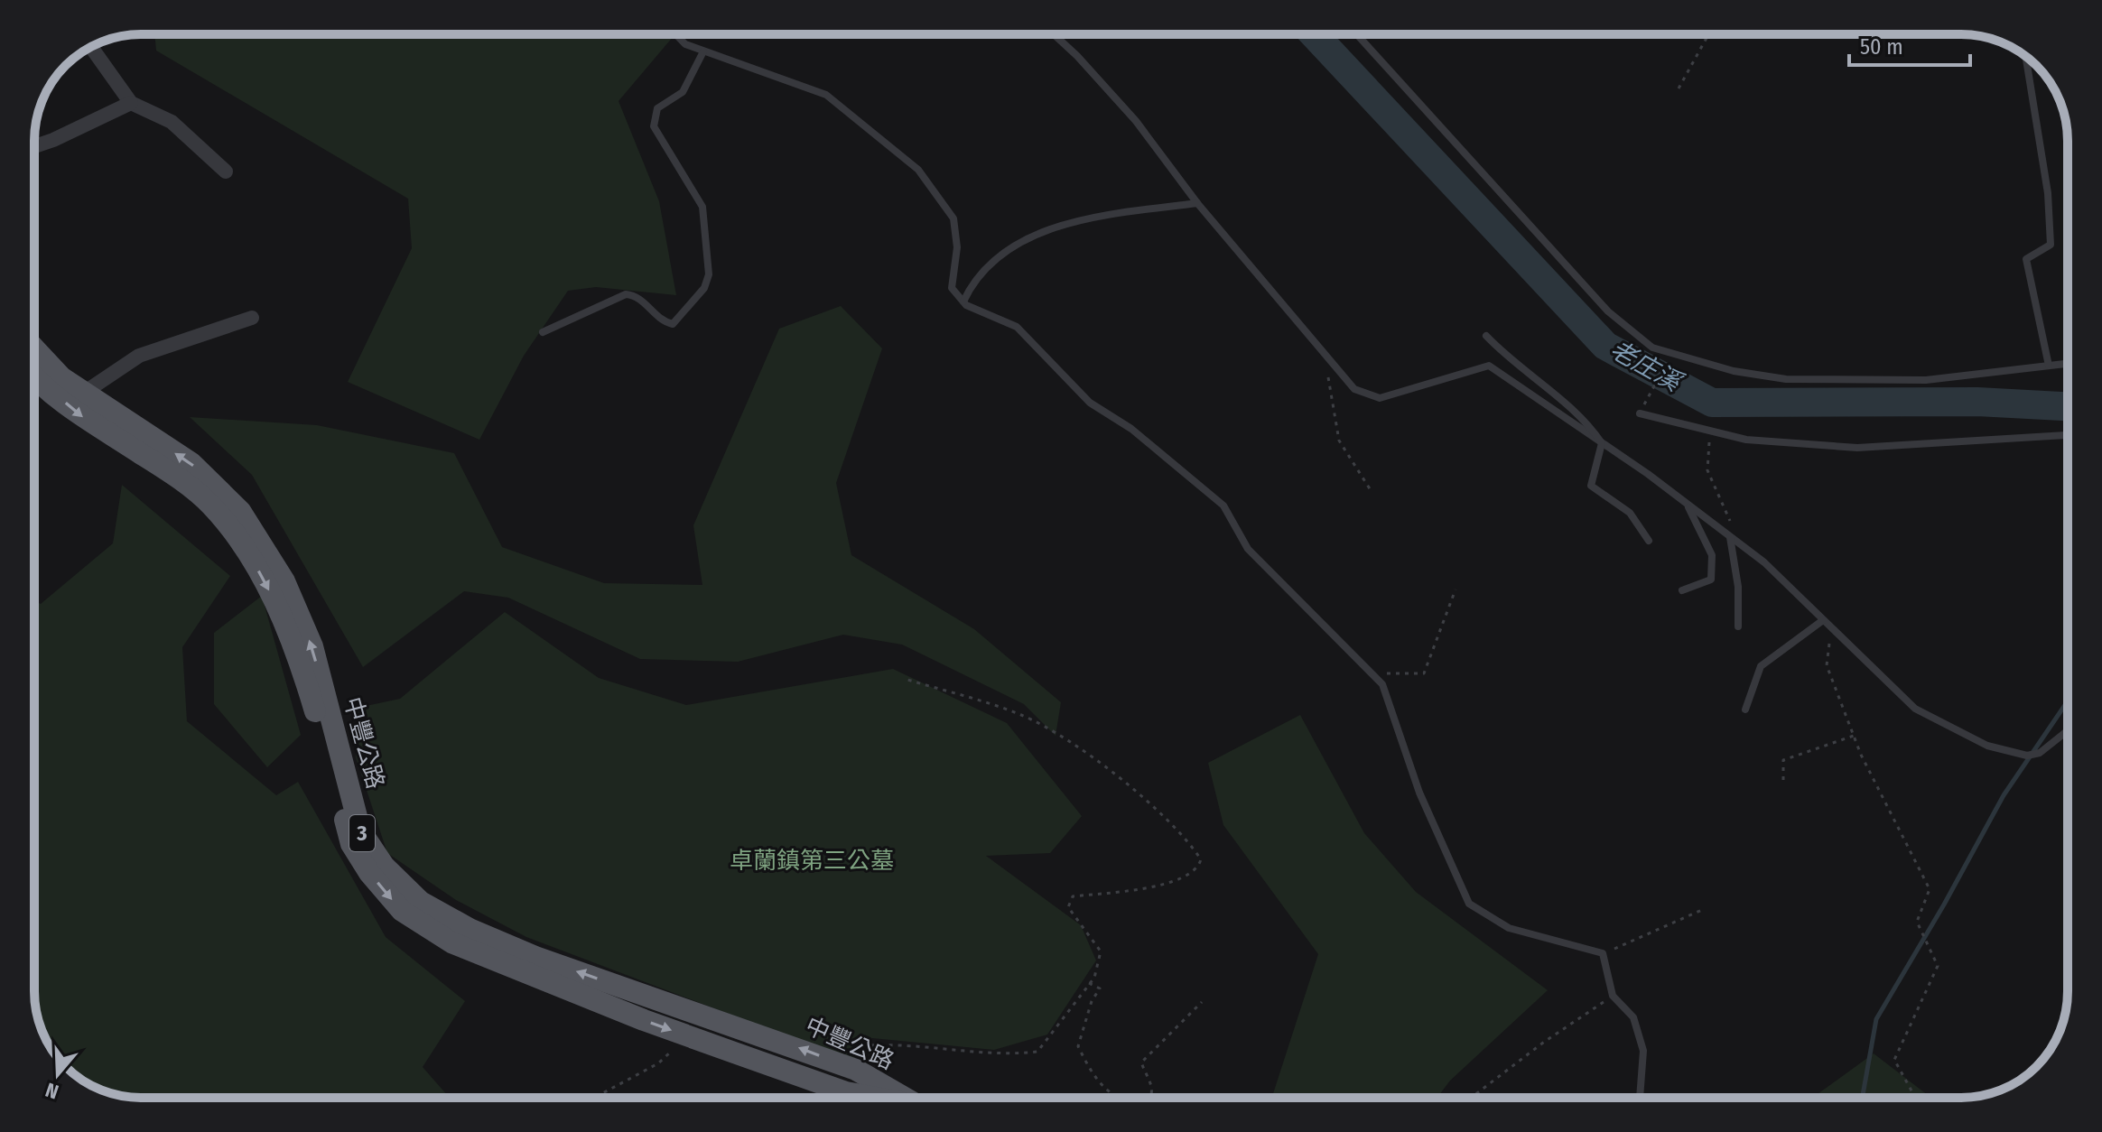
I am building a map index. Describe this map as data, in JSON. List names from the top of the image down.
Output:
{
  "streets": {
    "main road": ["中豐公路", "3"]
  },
  "water": ["老庄溪"],
  "parks": ["卓蘭鎮第三公墓"],
  "scale_bar": "50 m",
  "north": "bottom"
}
